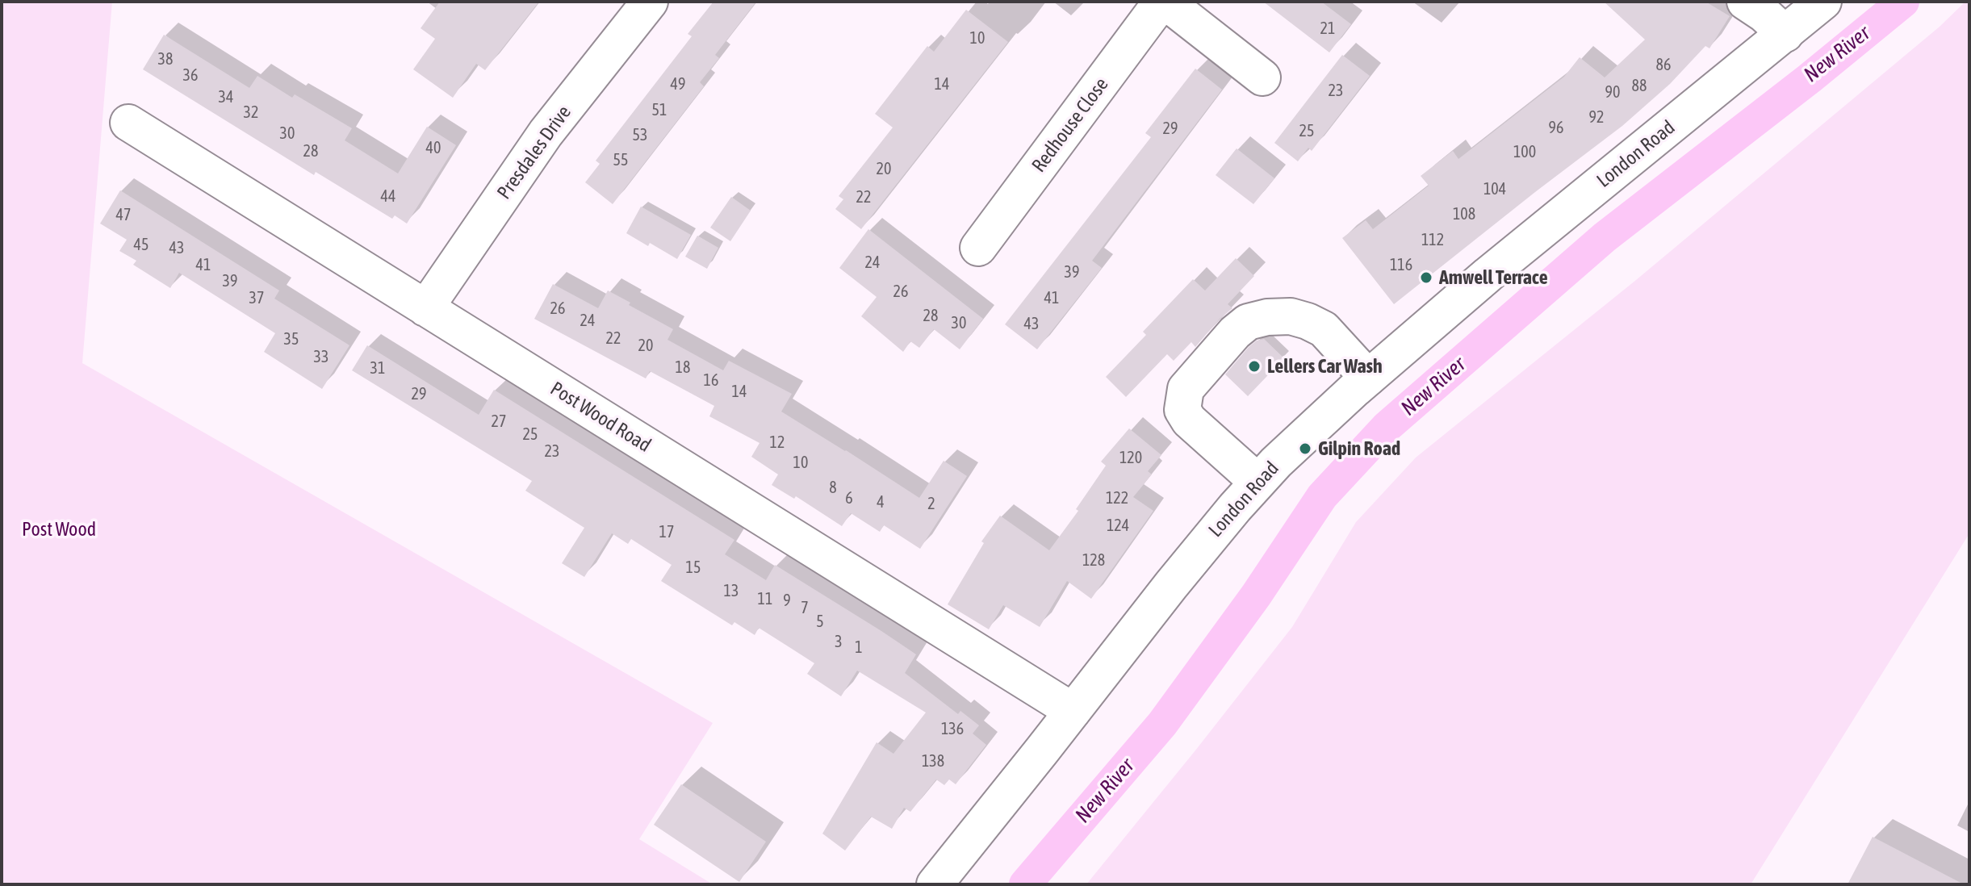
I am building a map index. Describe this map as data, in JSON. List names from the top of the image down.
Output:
{
  "streets": {
    "street": [
      "Redhouse Close",
      "Presdales Drive",
      "London Road",
      "Post Wood Road"
    ]
  },
  "crossings": [
    ["Presdales Drive", "Post Wood Road"],
    ["London Road", "Post Wood Road"]
  ],
  "water": ["New River"],
  "parks": ["Post Wood"],
  "places": ["Amwell Terrace", "Lellers Car Wash", "Gilpin Road"],
  "house_numbers": [
    "21",
    "10",
    "38",
    "86",
    "36",
    "49",
    "14",
    "88",
    "23",
    "90",
    "34",
    "51",
    "32",
    "92",
    "96",
    "29",
    "25",
    "30",
    "53",
    "40",
    "28",
    "100",
    "55",
    "20",
    "104",
    "44",
    "22",
    "108",
    "47",
    "112",
    "45",
    "43",
    "24",
    "41",
    "116",
    "39",
    "39",
    "26",
    "37",
    "41",
    "26",
    "28",
    "24",
    "30",
    "43",
    "22",
    "35",
    "20",
    "33",
    "18",
    "31",
    "16",
    "14",
    "29",
    "27",
    "25",
    "12",
    "23",
    "120",
    "10",
    "8",
    "6",
    "122",
    "4",
    "2",
    "124",
    "17",
    "128",
    "15",
    "13",
    "11",
    "9",
    "7",
    "5",
    "3",
    "1",
    "136",
    "138"
  ]
}
